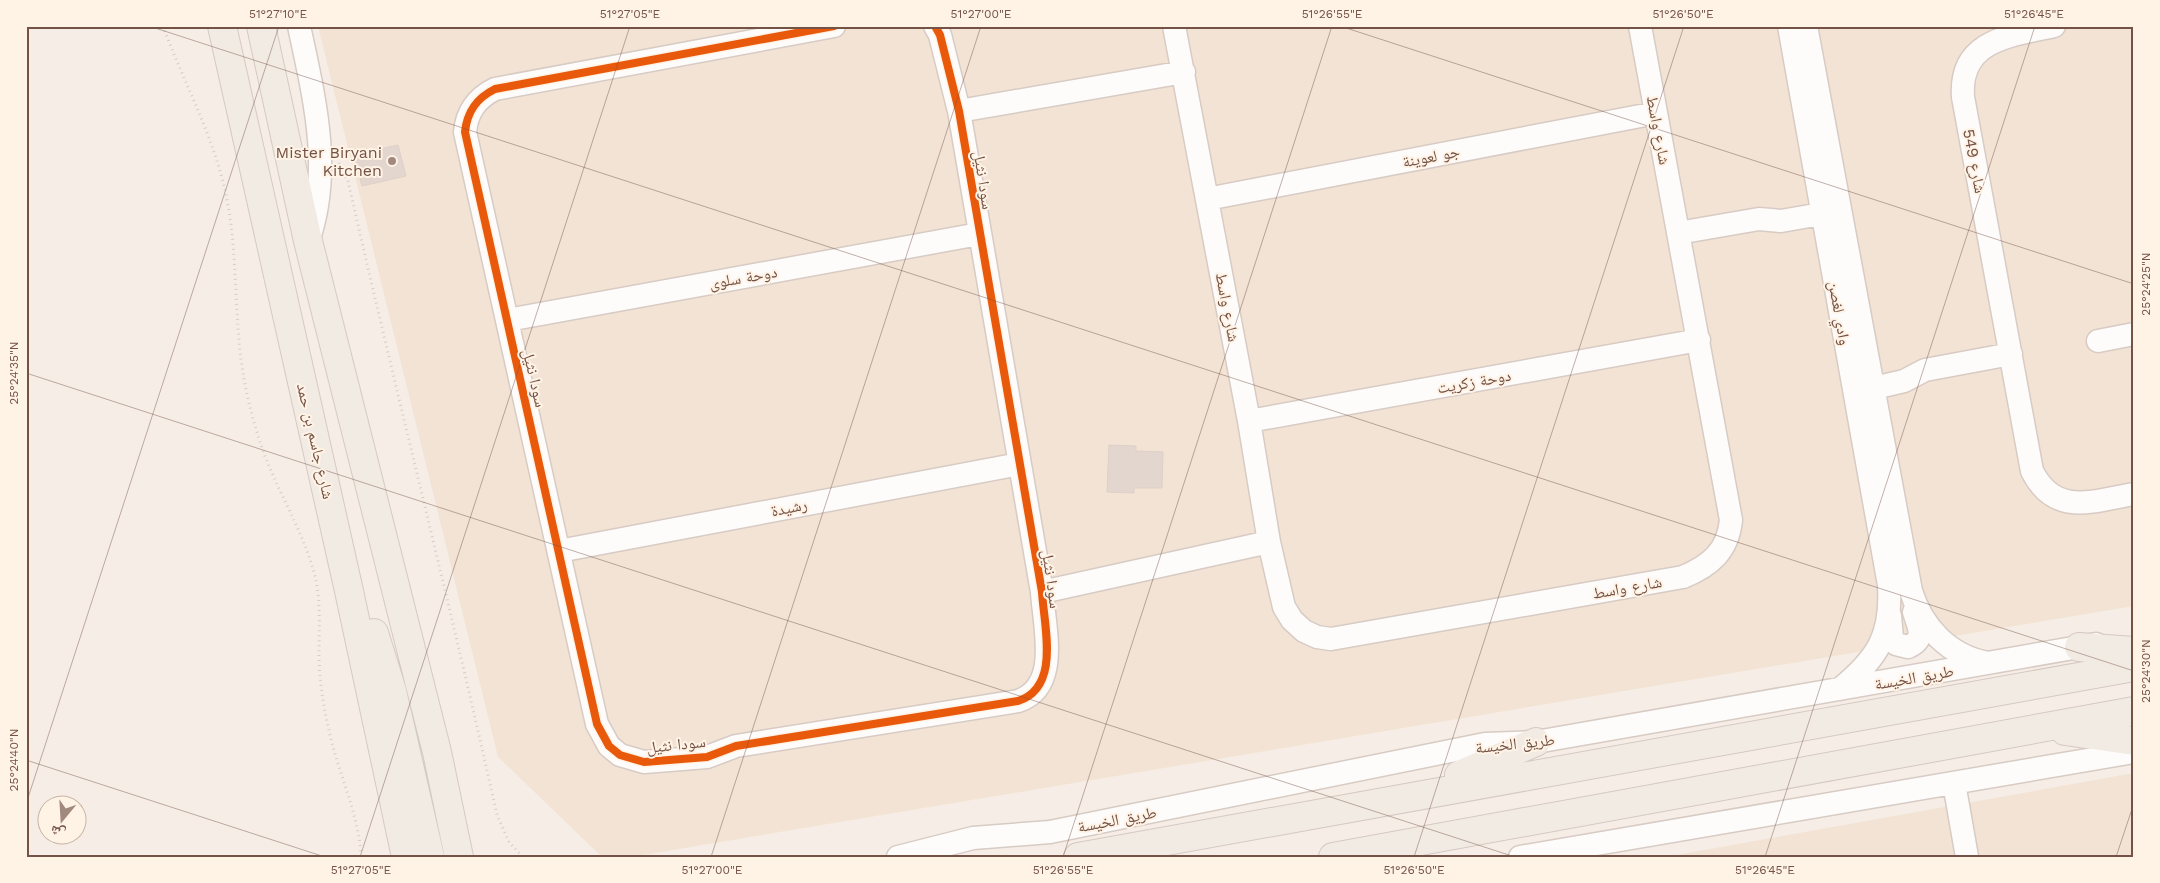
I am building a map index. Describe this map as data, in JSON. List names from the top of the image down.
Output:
{
  "streets": {
    "main road": ["شارع جاسم بن حمد", "طريق الخيسة"],
    "street": [
      "شارع واسط",
      "جو لعوينة",
      "شارع 549",
      "سودا نثيل",
      "دوحة سلوى",
      "وادي لغصن",
      "دوحة زكريت",
      "رشيدة"
    ]
  },
  "crossings": [
    ["شارع واسط", "جو لعوينة"],
    ["شارع واسط", "دوحة زكريت"],
    ["سودا نثيل", "دوحة سلوى"],
    ["سودا نثيل", "رشيدة"],
    ["وادي لغصن", "طريق الخيسة"]
  ],
  "places": ["Mister Biryani Kitchen"],
  "north": "bottom",
  "coordinates": [
    "51°27'10\"E",
    "51°27'05\"E",
    "51°27'00\"E",
    "51°26'55\"E",
    "51°26'50\"E",
    "51°26'45\"E",
    "25°24'25\"N",
    "25°24'35\"N",
    "25°24'30\"N",
    "25°24'40\"N"
  ]
}
